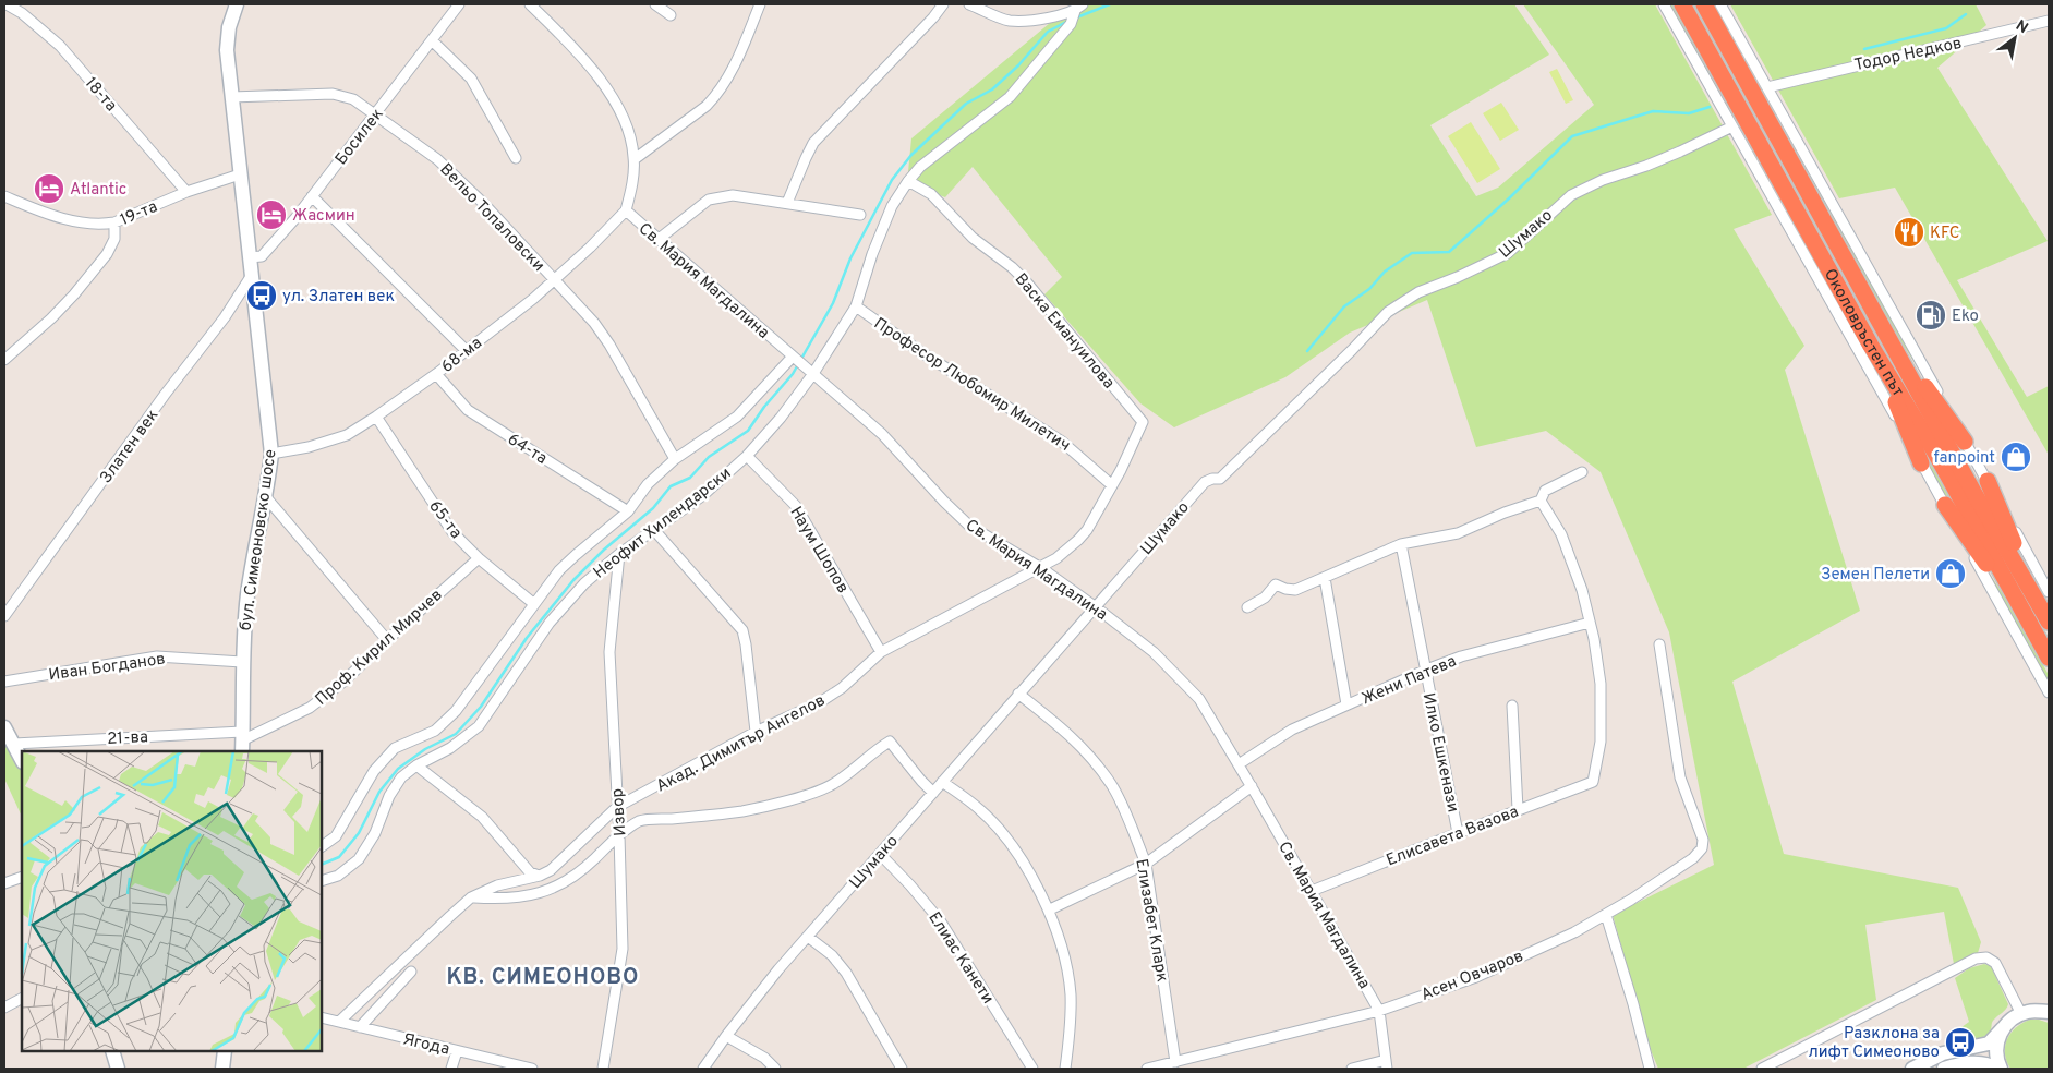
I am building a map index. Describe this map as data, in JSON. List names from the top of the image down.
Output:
{
  "streets": {
    "highway": ["Околовръстен път"],
    "street": [
      "Тодор Недков",
      "18-та",
      "Босилек",
      "19-та",
      "Вельо Топаловски",
      "Шумако",
      "Св. Мария Магдалина",
      "Васка Емануилова",
      "68-ма",
      "Професор Любомир Милетич",
      "Златен век",
      "64-та",
      "65-та",
      "Неофит Хилендарски",
      "бул. Симеоновско шосе",
      "Наум Шопов",
      "Проф. Кирил Мирчев",
      "Иван Богданов",
      "Жени Патева",
      "21-ва",
      "Акад. Димитър Ангелов",
      "Илко Ешкенази",
      "Извор",
      "Елисавета Вазова",
      "Елизабет Кларк",
      "Елиас Канети",
      "Асен Овчаров",
      "Ягода"
    ]
  },
  "crossings": [
    ["18-та", "19-та"],
    ["Босилек", "Вельо Топаловски"],
    ["Босилек", "бул. Симеоновско шосе"],
    ["19-та", "бул. Симеоновско шосе"],
    ["Вельо Топаловски", "68-ма"],
    ["Вельо Топаловски", "Неофит Хилендарски"],
    ["Вельо Топаловски", "бул. Симеоновско шосе"],
    ["Шумако", "Св. Мария Магдалина"],
    ["Шумако", "Елизабет Кларк"],
    ["Шумако", "Елиас Канети"],
    ["Св. Мария Магдалина", "68-ма"],
    ["Св. Мария Магдалина", "Неофит Хилендарски"],
    ["Св. Мария Магдалина", "Жени Патева"],
    ["Св. Мария Магдалина", "Акад. Димитър Ангелов"],
    ["Св. Мария Магдалина", "Елисавета Вазова"],
    ["Св. Мария Магдалина", "Асен Овчаров"],
    ["Васка Емануилова", "Неофит Хилендарски"],
    ["Васка Емануилова", "Акад. Димитър Ангелов"],
    ["68-ма", "64-та"],
    ["68-ма", "65-та"],
    ["68-ма", "бул. Симеоновско шосе"],
    ["Професор Любомир Милетич", "Неофит Хилендарски"],
    ["Професор Любомир Милетич", "Акад. Димитър Ангелов"],
    ["Златен век", "бул. Симеоновско шосе"],
    ["64-та", "Неофит Хилендарски"],
    ["65-та", "Неофит Хилендарски"],
    ["65-та", "Проф. Кирил Мирчев"],
    ["Неофит Хилендарски", "Наум Шопов"],
    ["Неофит Хилендарски", "Извор"],
    ["бул. Симеоновско шосе", "Проф. Кирил Мирчев"],
    ["бул. Симеоновско шосе", "Иван Богданов"],
    ["бул. Симеоновско шосе", "21-ва"],
    ["Наум Шопов", "Акад. Димитър Ангелов"],
    ["Проф. Кирил Мирчев", "21-ва"],
    ["Жени Патева", "Илко Ешкенази"],
    ["Жени Патева", "Елисавета Вазова"],
    ["Акад. Димитър Ангелов", "Извор"],
    ["Акад. Димитър Ангелов", "Ягода"],
    ["Илко Ешкенази", "Елисавета Вазова"],
    ["Елизабет Кларк", "Асен Овчаров"]
  ],
  "districts": ["КВ. СИМЕОНОВО"],
  "places": {
    "hotel": ["Atlantic", "Жасмин"],
    "restaurant": ["KFC"],
    "bus stop": ["ул. Златен век", "Разклона за лифт Симеоново"],
    "fuel station": ["Eko"],
    "shop": ["fanpoint", "Земен Пелети"]
  },
  "north": "top right"
}
